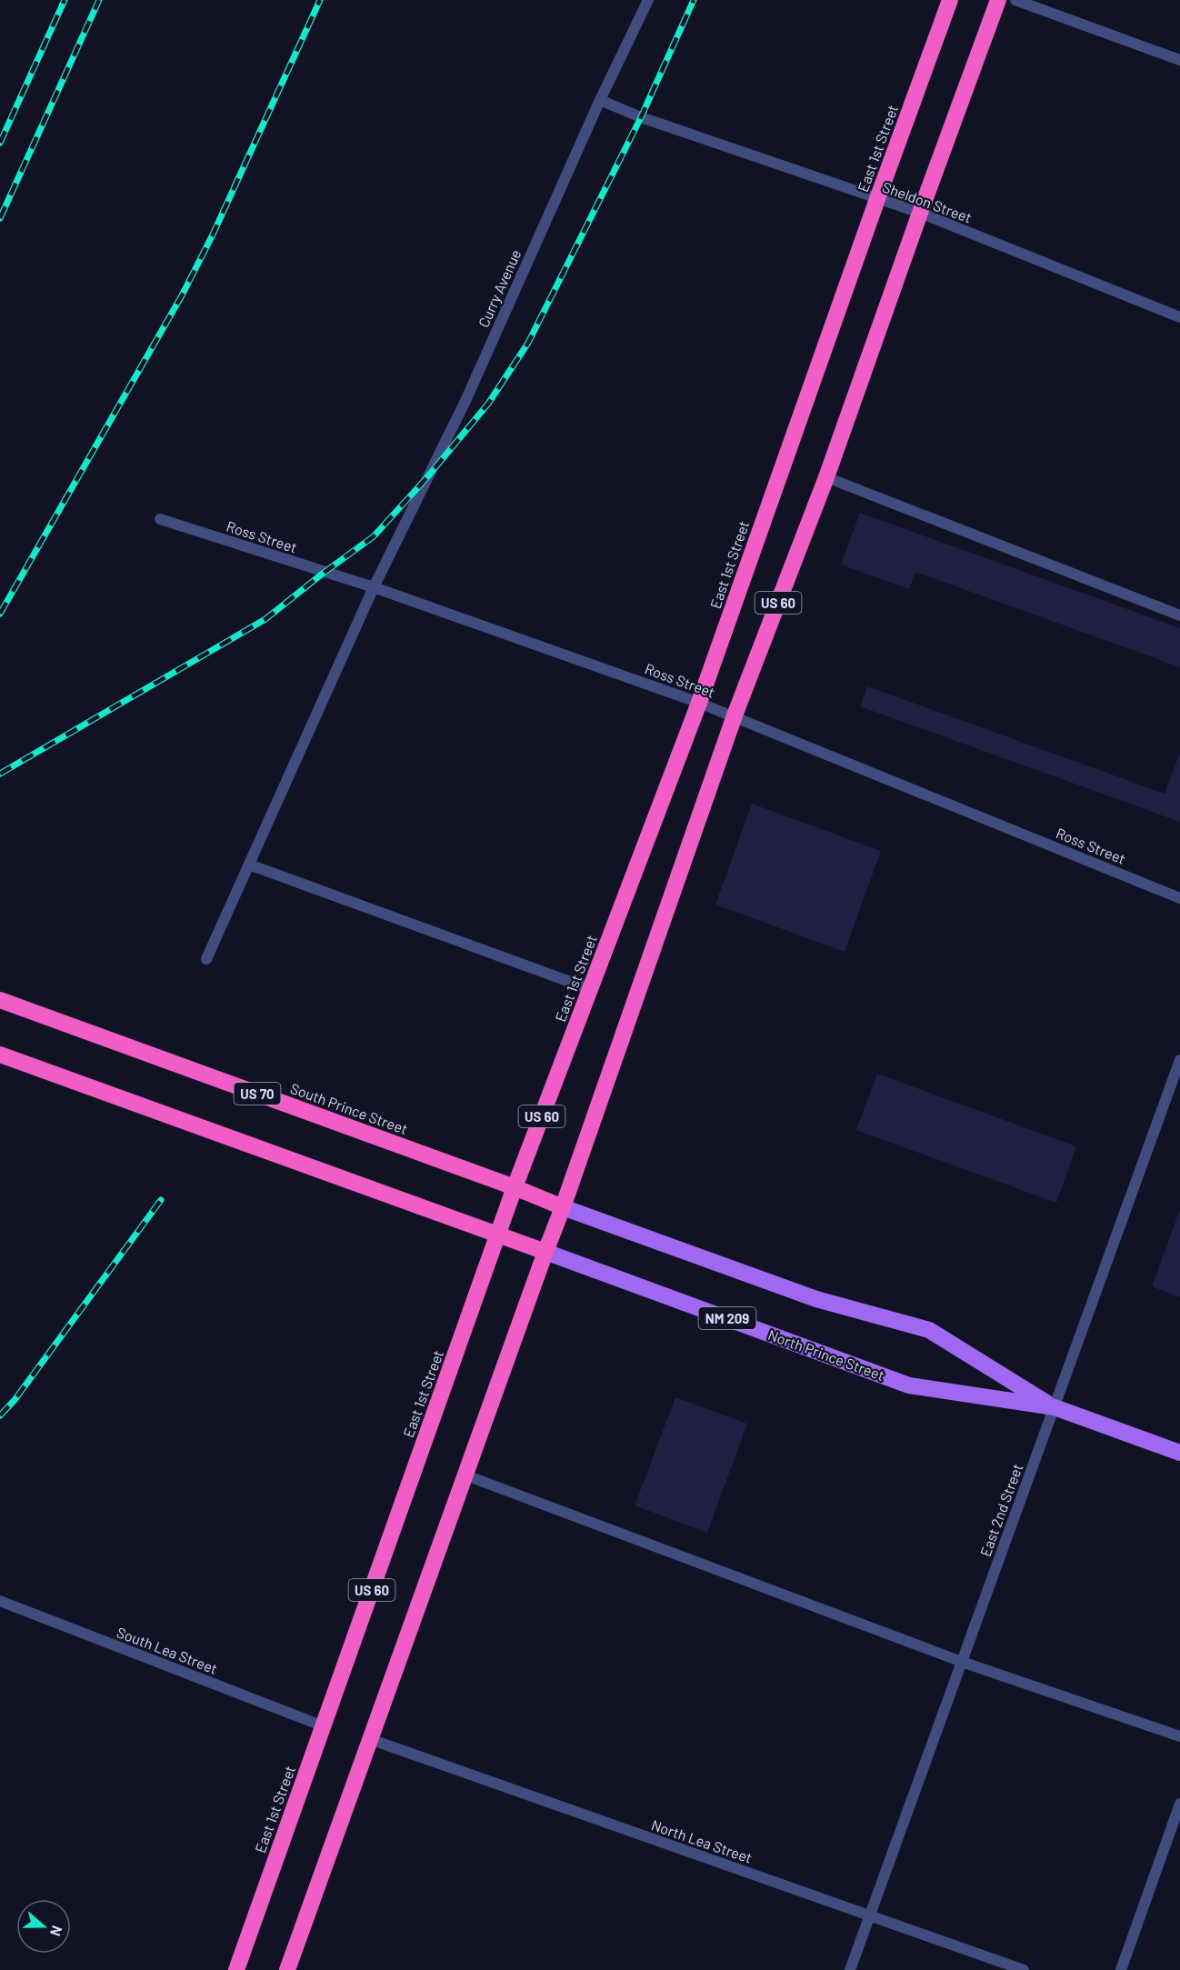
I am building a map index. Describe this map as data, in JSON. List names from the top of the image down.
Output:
{
  "streets": {
    "highway": [
      "East 1st Street",
      "US 60",
      "US 70",
      "South Prince Street"
    ],
    "main road": ["NM 209", "North Prince Street"],
    "street": [
      "Sheldon Street",
      "Curry Avenue",
      "Ross Street",
      "East 2nd Street",
      "South Lea Street",
      "North Lea Street"
    ]
  },
  "crossings": [
    ["East 1st Street", "Sheldon Street"],
    ["East 1st Street", "Ross Street"],
    ["East 1st Street", "South Prince Street"],
    ["East 1st Street", "South Lea Street"],
    ["Sheldon Street", "Curry Avenue"],
    ["Sheldon Street", "US 60"],
    ["Curry Avenue", "Ross Street"],
    ["Ross Street", "US 60"],
    ["US 60", "South Prince Street"],
    ["US 60", "North Prince Street"],
    ["US 60", "North Lea Street"],
    ["South Prince Street", "North Prince Street"],
    ["North Prince Street", "East 2nd Street"],
    ["East 2nd Street", "North Lea Street"]
  ],
  "north": "right"
}
